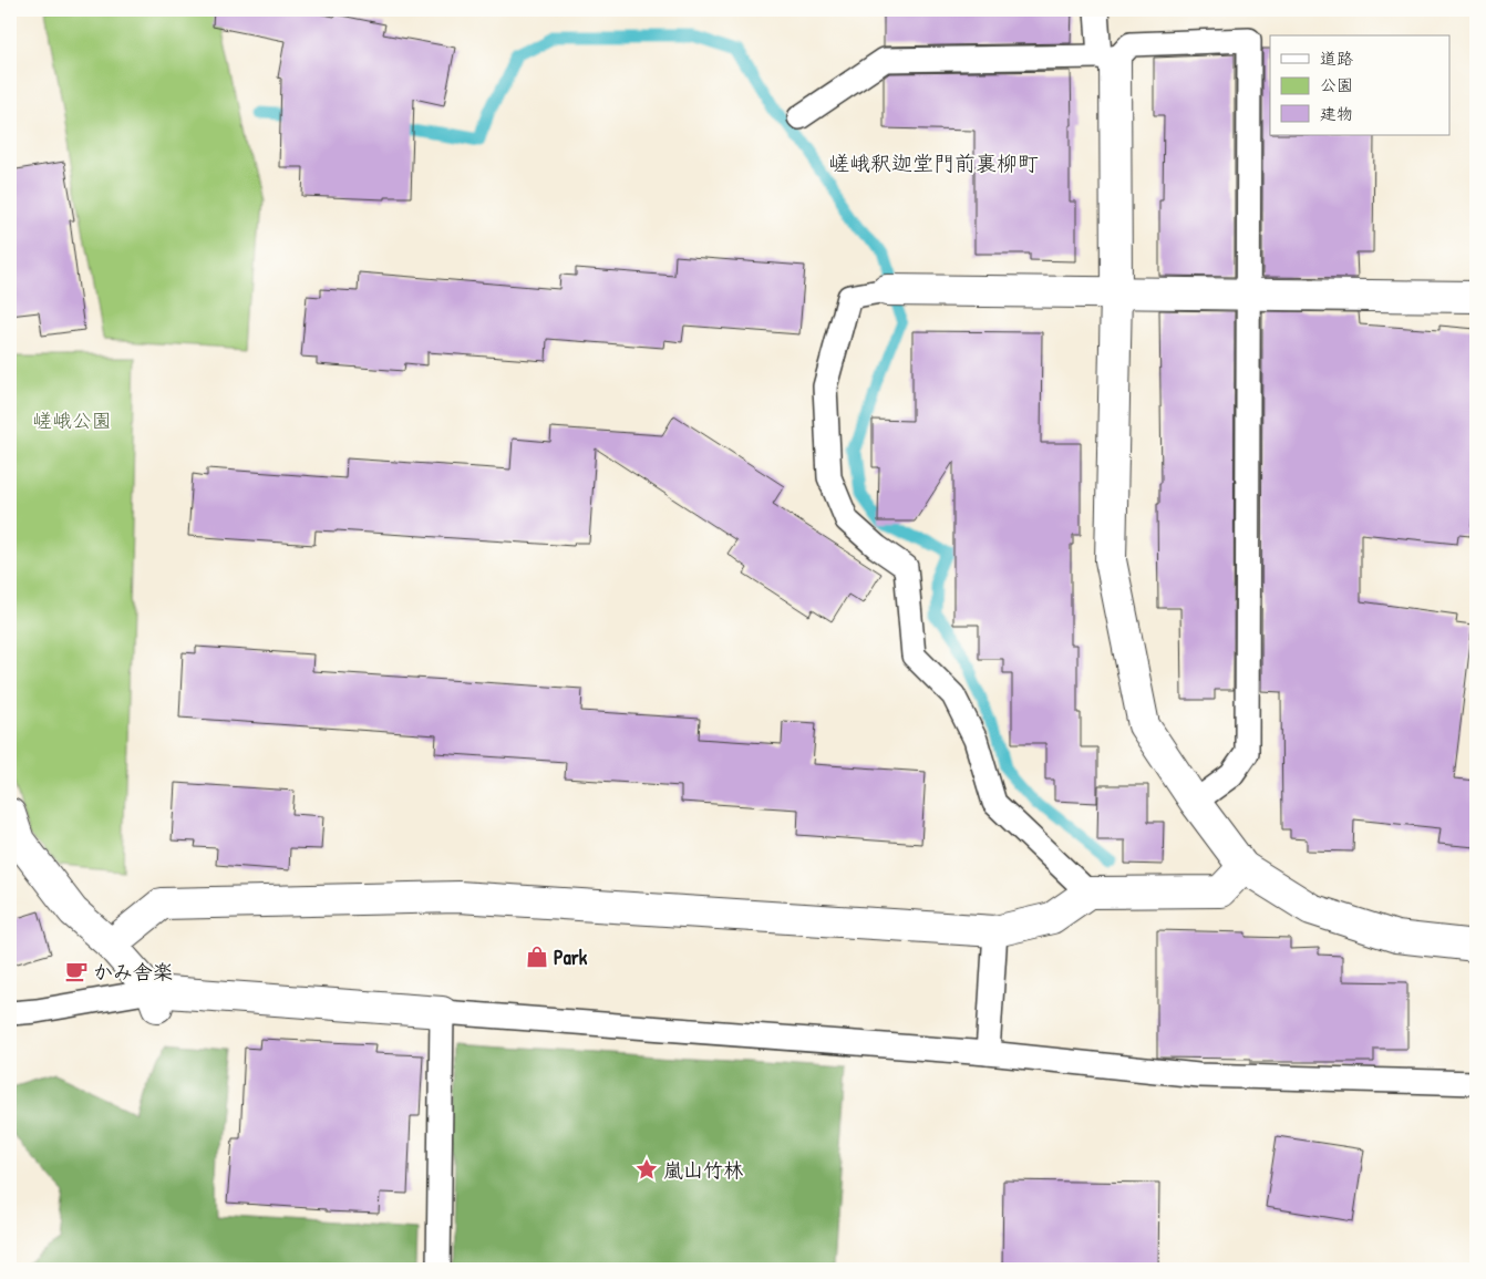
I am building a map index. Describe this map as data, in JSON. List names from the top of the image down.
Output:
{
  "districts": ["嵯峨釈迦堂門前裏柳町"],
  "parks": ["嵯峨公園"],
  "places": {
    "shop": ["Park"],
    "cafe": ["かみ舎楽"],
    "place": ["嵐山竹林"]
  },
  "legend": ["道路", "公園", "建物"]
}
